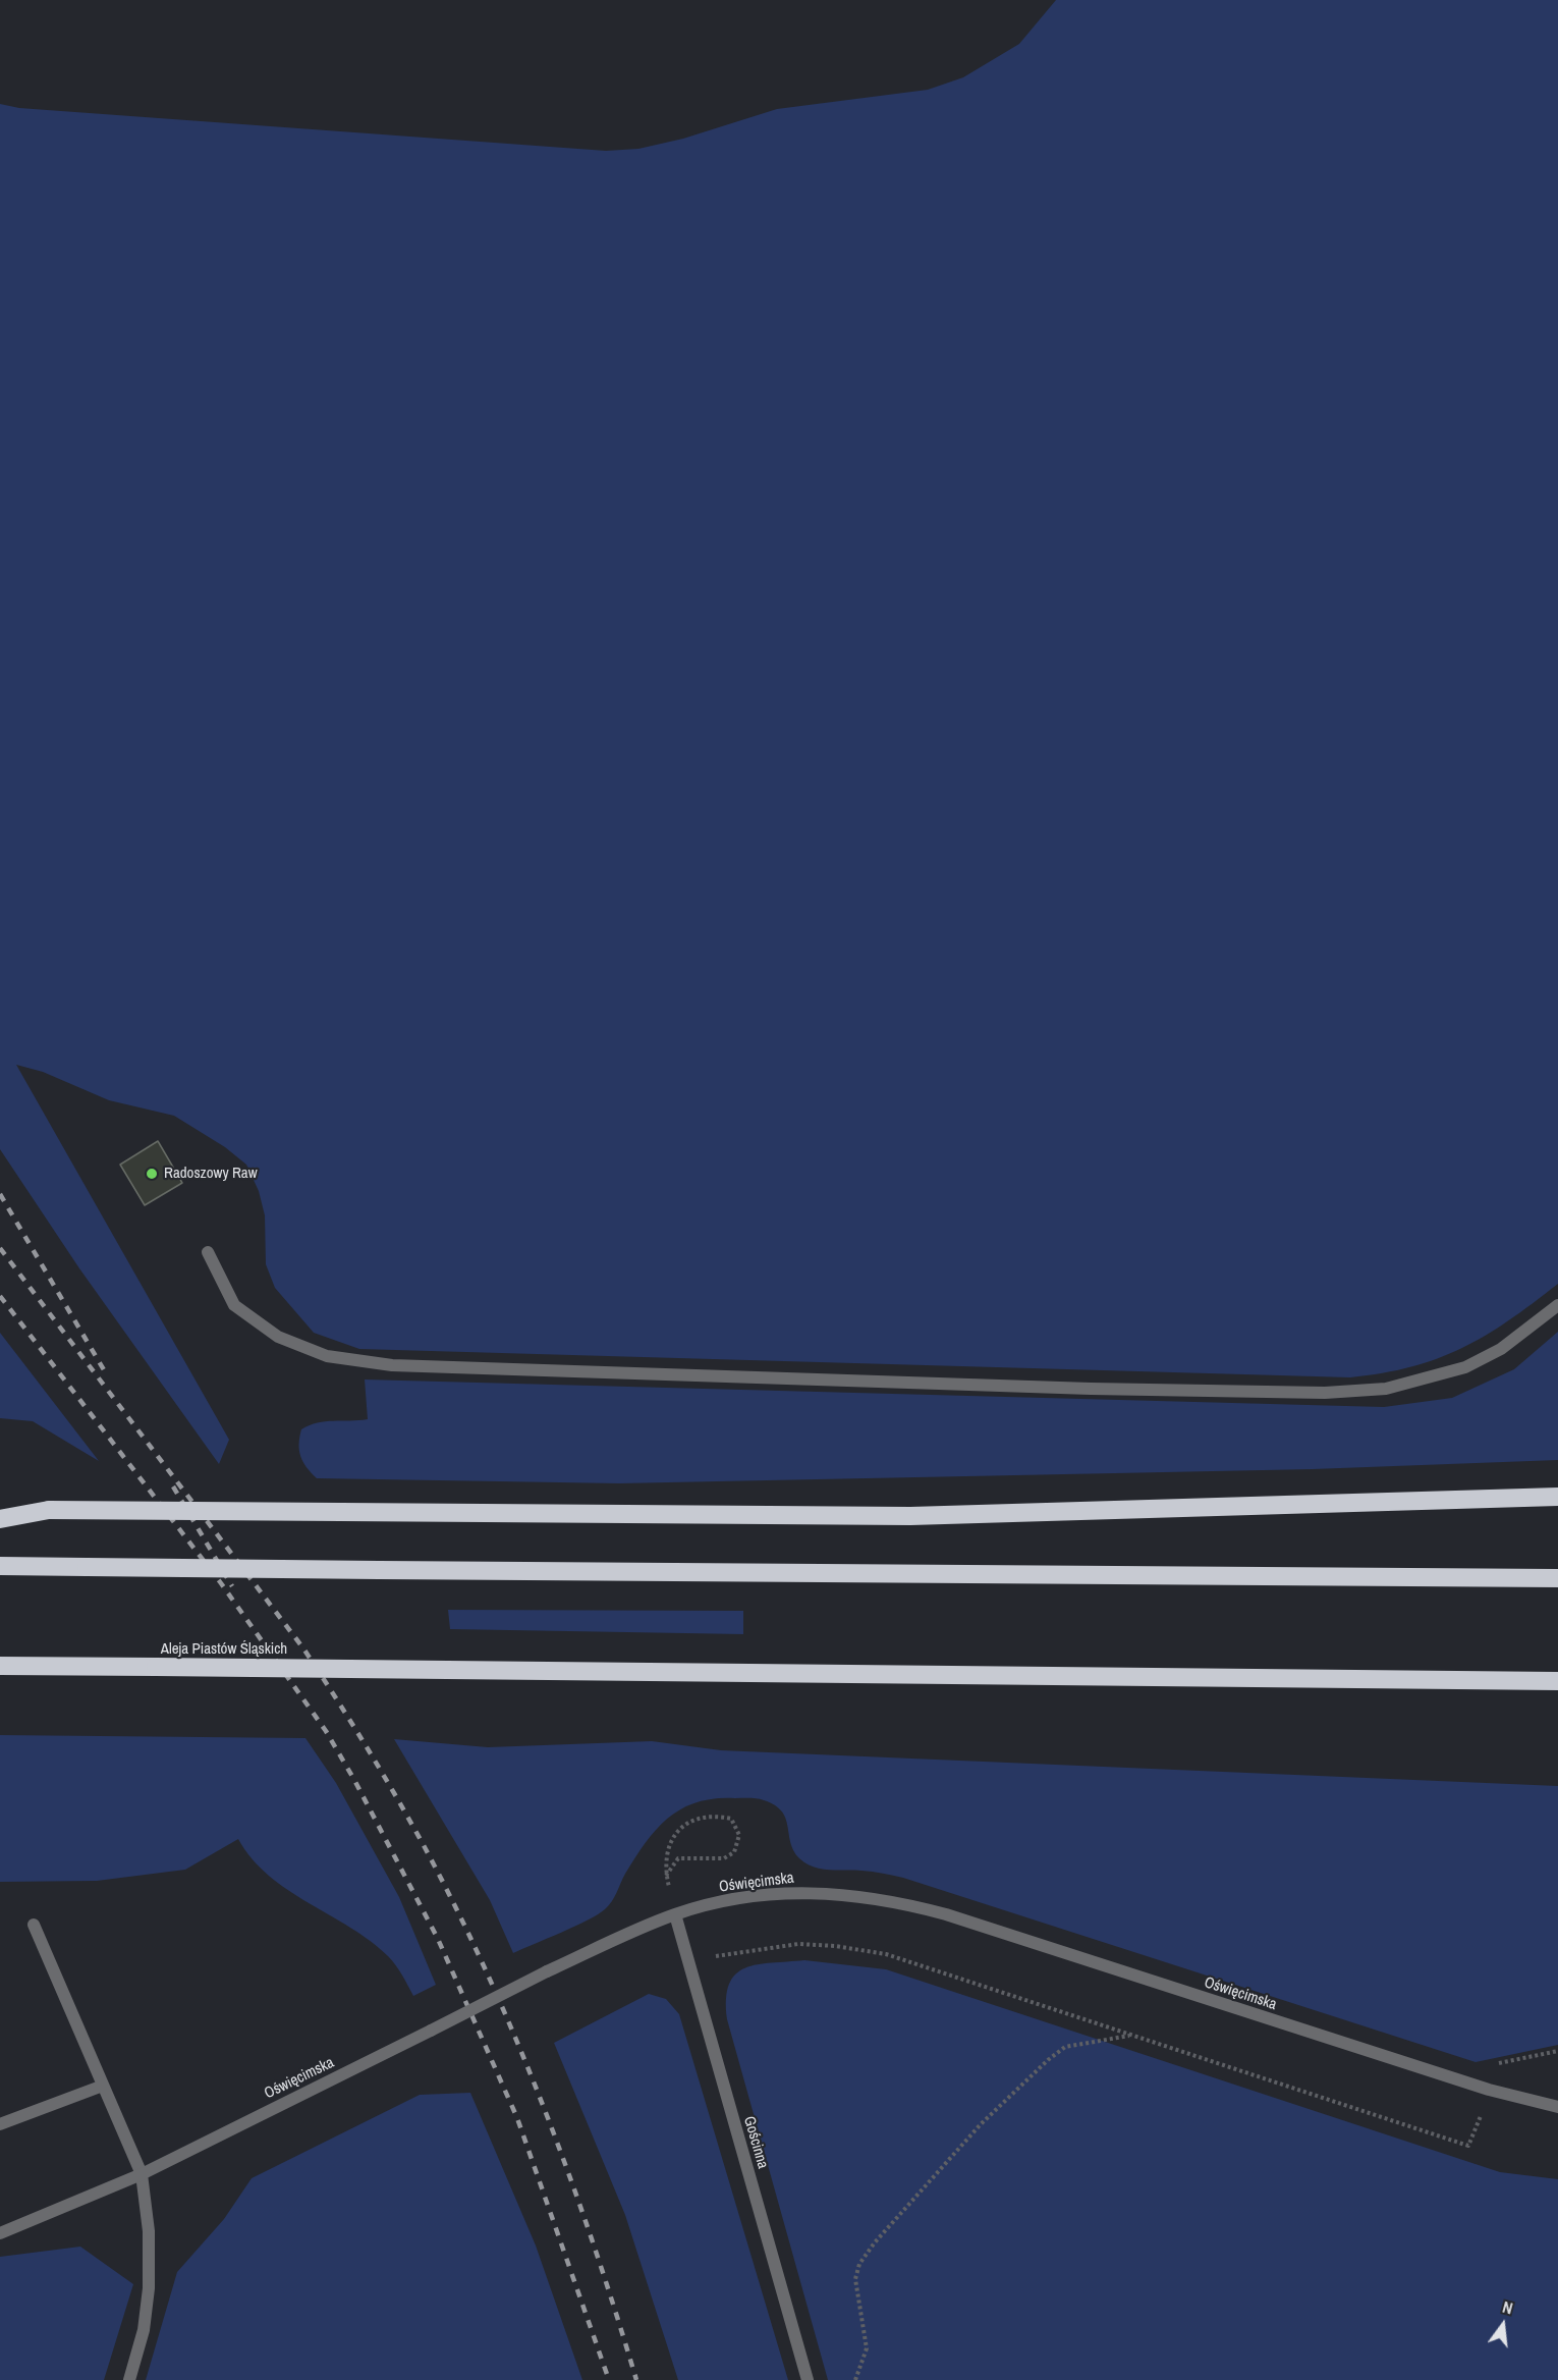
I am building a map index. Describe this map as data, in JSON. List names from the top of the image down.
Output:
{
  "streets": {
    "highway": ["Aleja Piastów Śląskich"],
    "street": ["Oświęcimska", "Gościnna"]
  },
  "crossings": [
    ["Oświęcimska", "Gościnna"]
  ],
  "places": ["Radoszowy Raw"],
  "north": "top"
}
